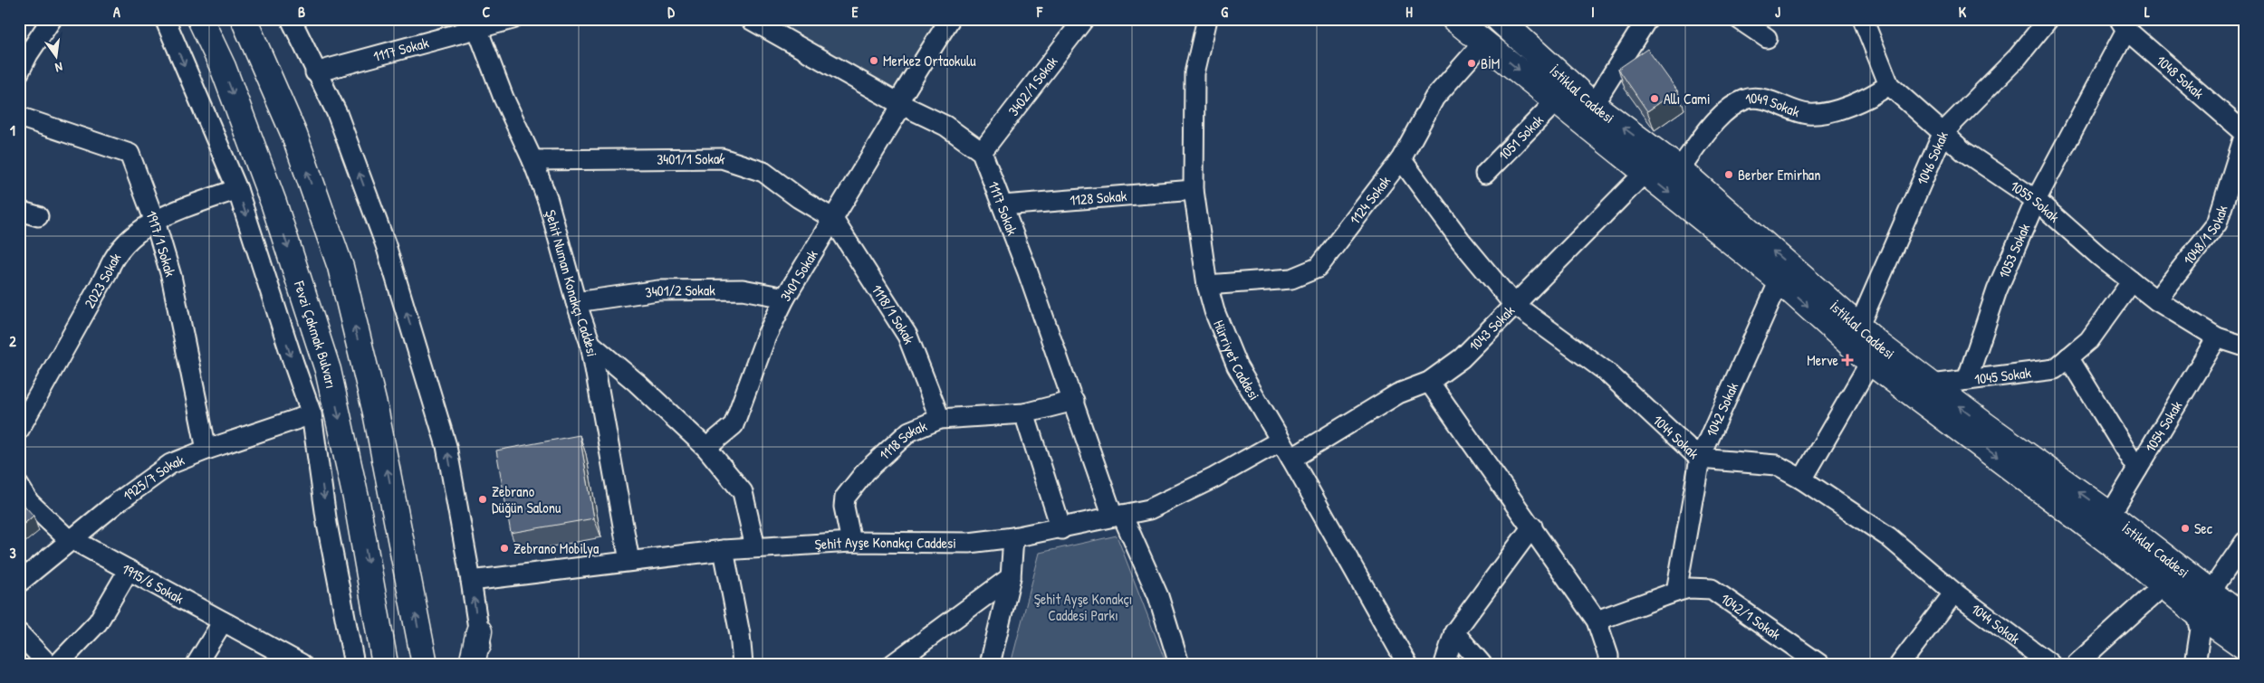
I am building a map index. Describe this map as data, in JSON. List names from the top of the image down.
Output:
{
  "streets": {
    "main road": ["İstiklal Caddesi", "Fevzi Çakmak Bulvarı"],
    "street": [
      "1117 Sokak",
      "1048 Sokak",
      "3402/1 Sokak",
      "1049 Sokak",
      "1051 Sokak",
      "1046 Sokak",
      "3401/1 Sokak",
      "1128 Sokak",
      "1124 Sokak",
      "1055 Sokak",
      "1048/1 Sokak",
      "1917/1 Sokak",
      "1053 Sokak",
      "3401 Sokak",
      "2023 Sokak",
      "Şehit Numan Konakçı Caddesi",
      "3401/2 Sokak",
      "1118/1 Sokak",
      "1043 Sokak",
      "Hürriyet Caddesi",
      "1045 Sokak",
      "1042 Sokak",
      "1054 Sokak",
      "1044 Sokak",
      "1118 Sokak",
      "1925/7 Sokak",
      "Şehit Ayşe Konakçı Caddesi",
      "1915/6 Sokak",
      "1042/1 Sokak"
    ]
  },
  "crossings": [
    ["1117 Sokak", "3402/1 Sokak"],
    ["1117 Sokak", "1128 Sokak"],
    ["1117 Sokak", "Şehit Numan Konakçı Caddesi"],
    ["1117 Sokak", "1118 Sokak"],
    ["1117 Sokak", "Şehit Ayşe Konakçı Caddesi"],
    ["1048 Sokak", "1048/1 Sokak"],
    ["1048 Sokak", "1053 Sokak"],
    ["İstiklal Caddesi", "1049 Sokak"],
    ["İstiklal Caddesi", "1051 Sokak"],
    ["İstiklal Caddesi", "1046 Sokak"],
    ["İstiklal Caddesi", "1124 Sokak"],
    ["İstiklal Caddesi", "1043 Sokak"],
    ["İstiklal Caddesi", "1045 Sokak"],
    ["İstiklal Caddesi", "1042 Sokak"],
    ["İstiklal Caddesi", "1054 Sokak"],
    ["1049 Sokak", "1055 Sokak"],
    ["1046 Sokak", "1055 Sokak"],
    ["3401/1 Sokak", "3401 Sokak"],
    ["3401/1 Sokak", "Şehit Numan Konakçı Caddesi"],
    ["3401/1 Sokak", "1118/1 Sokak"],
    ["1128 Sokak", "Hürriyet Caddesi"],
    ["1124 Sokak", "Hürriyet Caddesi"],
    ["1124 Sokak", "1044 Sokak"],
    ["1055 Sokak", "1048/1 Sokak"],
    ["1055 Sokak", "1053 Sokak"],
    ["1055 Sokak", "1045 Sokak"],
    ["1055 Sokak", "1054 Sokak"],
    ["1917/1 Sokak", "2023 Sokak"],
    ["1917/1 Sokak", "1925/7 Sokak"],
    ["1053 Sokak", "1045 Sokak"],
    ["3401 Sokak", "3401/2 Sokak"],
    ["3401 Sokak", "1118/1 Sokak"],
    ["Şehit Numan Konakçı Caddesi", "3401/2 Sokak"],
    ["Şehit Numan Konakçı Caddesi", "Şehit Ayşe Konakçı Caddesi"],
    ["1118/1 Sokak", "1118 Sokak"],
    ["1043 Sokak", "Hürriyet Caddesi"],
    ["1043 Sokak", "1044 Sokak"],
    ["Hürriyet Caddesi", "Şehit Ayşe Konakçı Caddesi"],
    ["1042 Sokak", "1044 Sokak"],
    ["1042 Sokak", "1042/1 Sokak"],
    ["1118 Sokak", "Şehit Ayşe Konakçı Caddesi"],
    ["1925/7 Sokak", "1915/6 Sokak"]
  ],
  "parks": ["Şehit Ayşe Konakçı Caddesi Parkı"],
  "places": {
    "other": [
      "Merkez Ortaokulu",
      "BİM",
      "Allı Cami",
      "Berber Emirhan",
      "Zebrano Düğün Salonu",
      "Sec",
      "Zebrano Mobilya"
    ],
    "health": ["Merve"]
  },
  "north": "bottom",
  "grid": {
    "columns": [
      "A",
      "B",
      "C",
      "D",
      "E",
      "F",
      "G",
      "H",
      "I",
      "J",
      "K",
      "L"
    ],
    "rows": ["1", "2", "3"]
  }
}
